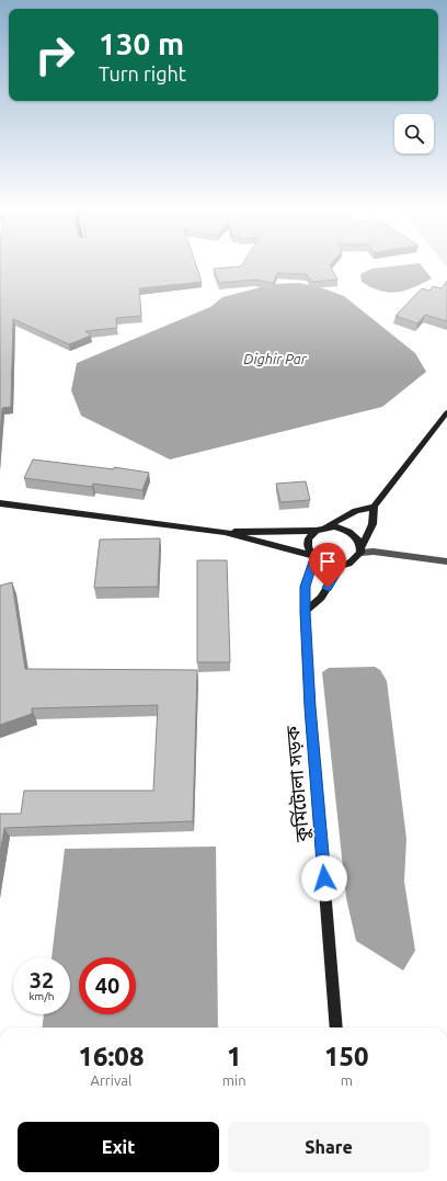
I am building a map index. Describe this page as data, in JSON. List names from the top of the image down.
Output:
{
  "streets": {
    "street": ["কুর্মিটোলা সড়ক"]
  },
  "water": ["Dighir Par"],
  "page": {
    "turn": ["130 m", "Turn right"],
    "speed": "32 km/h",
    "limit": "40",
    "eta": [
      "16:08",
      "Arrival",
      "1",
      "min",
      "150",
      "m"
    ],
    "buttons": ["Exit", "Share"]
  }
}
